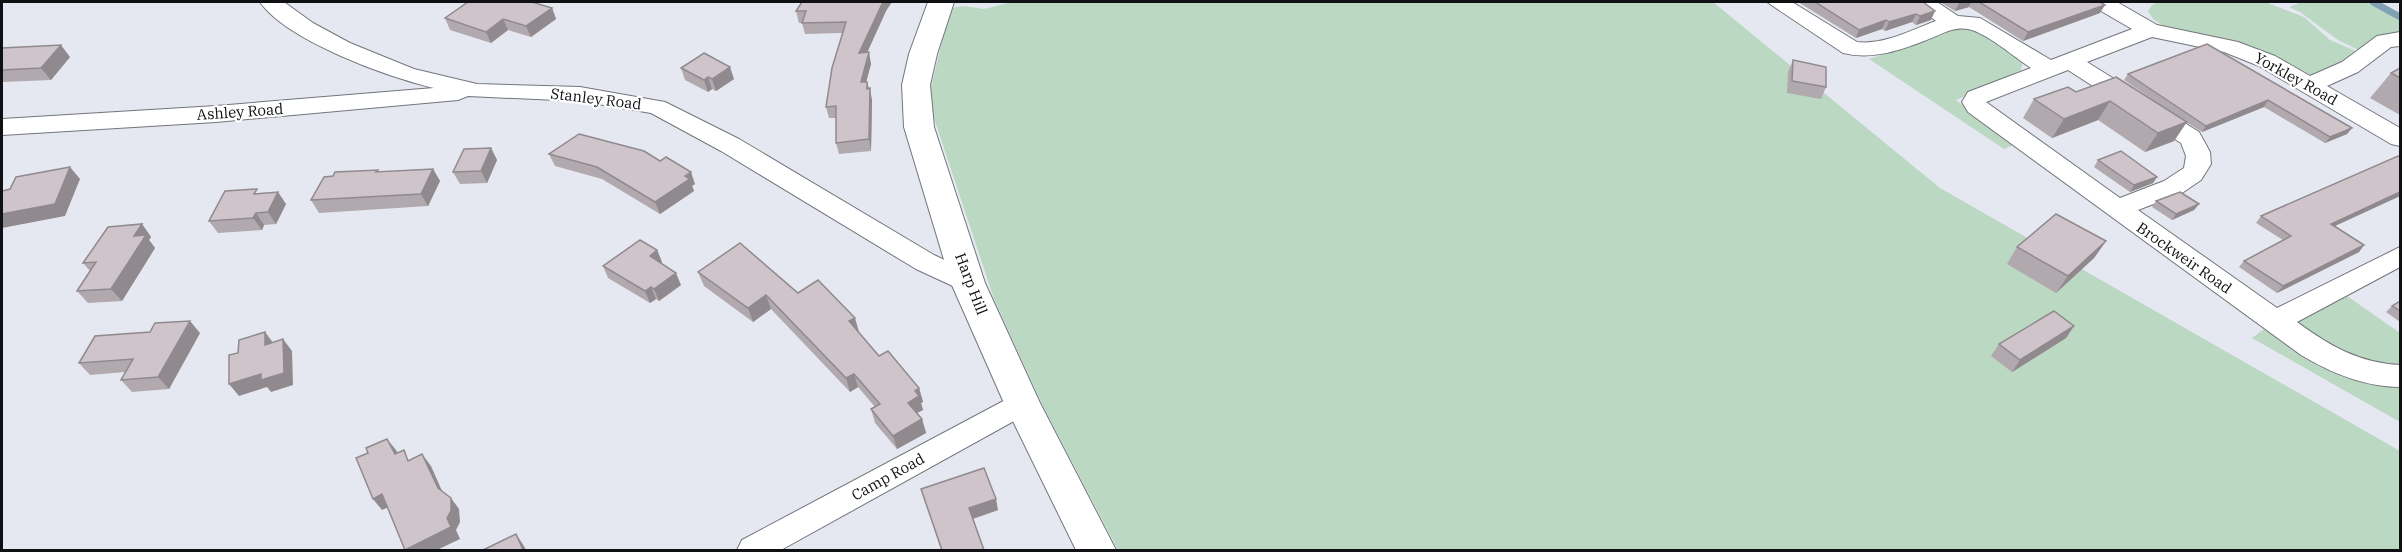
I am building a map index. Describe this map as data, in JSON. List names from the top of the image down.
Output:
{
  "streets": {
    "street": [
      "Yorkley Road",
      "Stanley Road",
      "Ashley Road",
      "Brockweir Road",
      "Harp Hill",
      "Camp Road"
    ]
  },
  "crossings": [
    ["Stanley Road", "Ashley Road"],
    ["Stanley Road", "Harp Hill"],
    ["Harp Hill", "Camp Road"]
  ]
}
